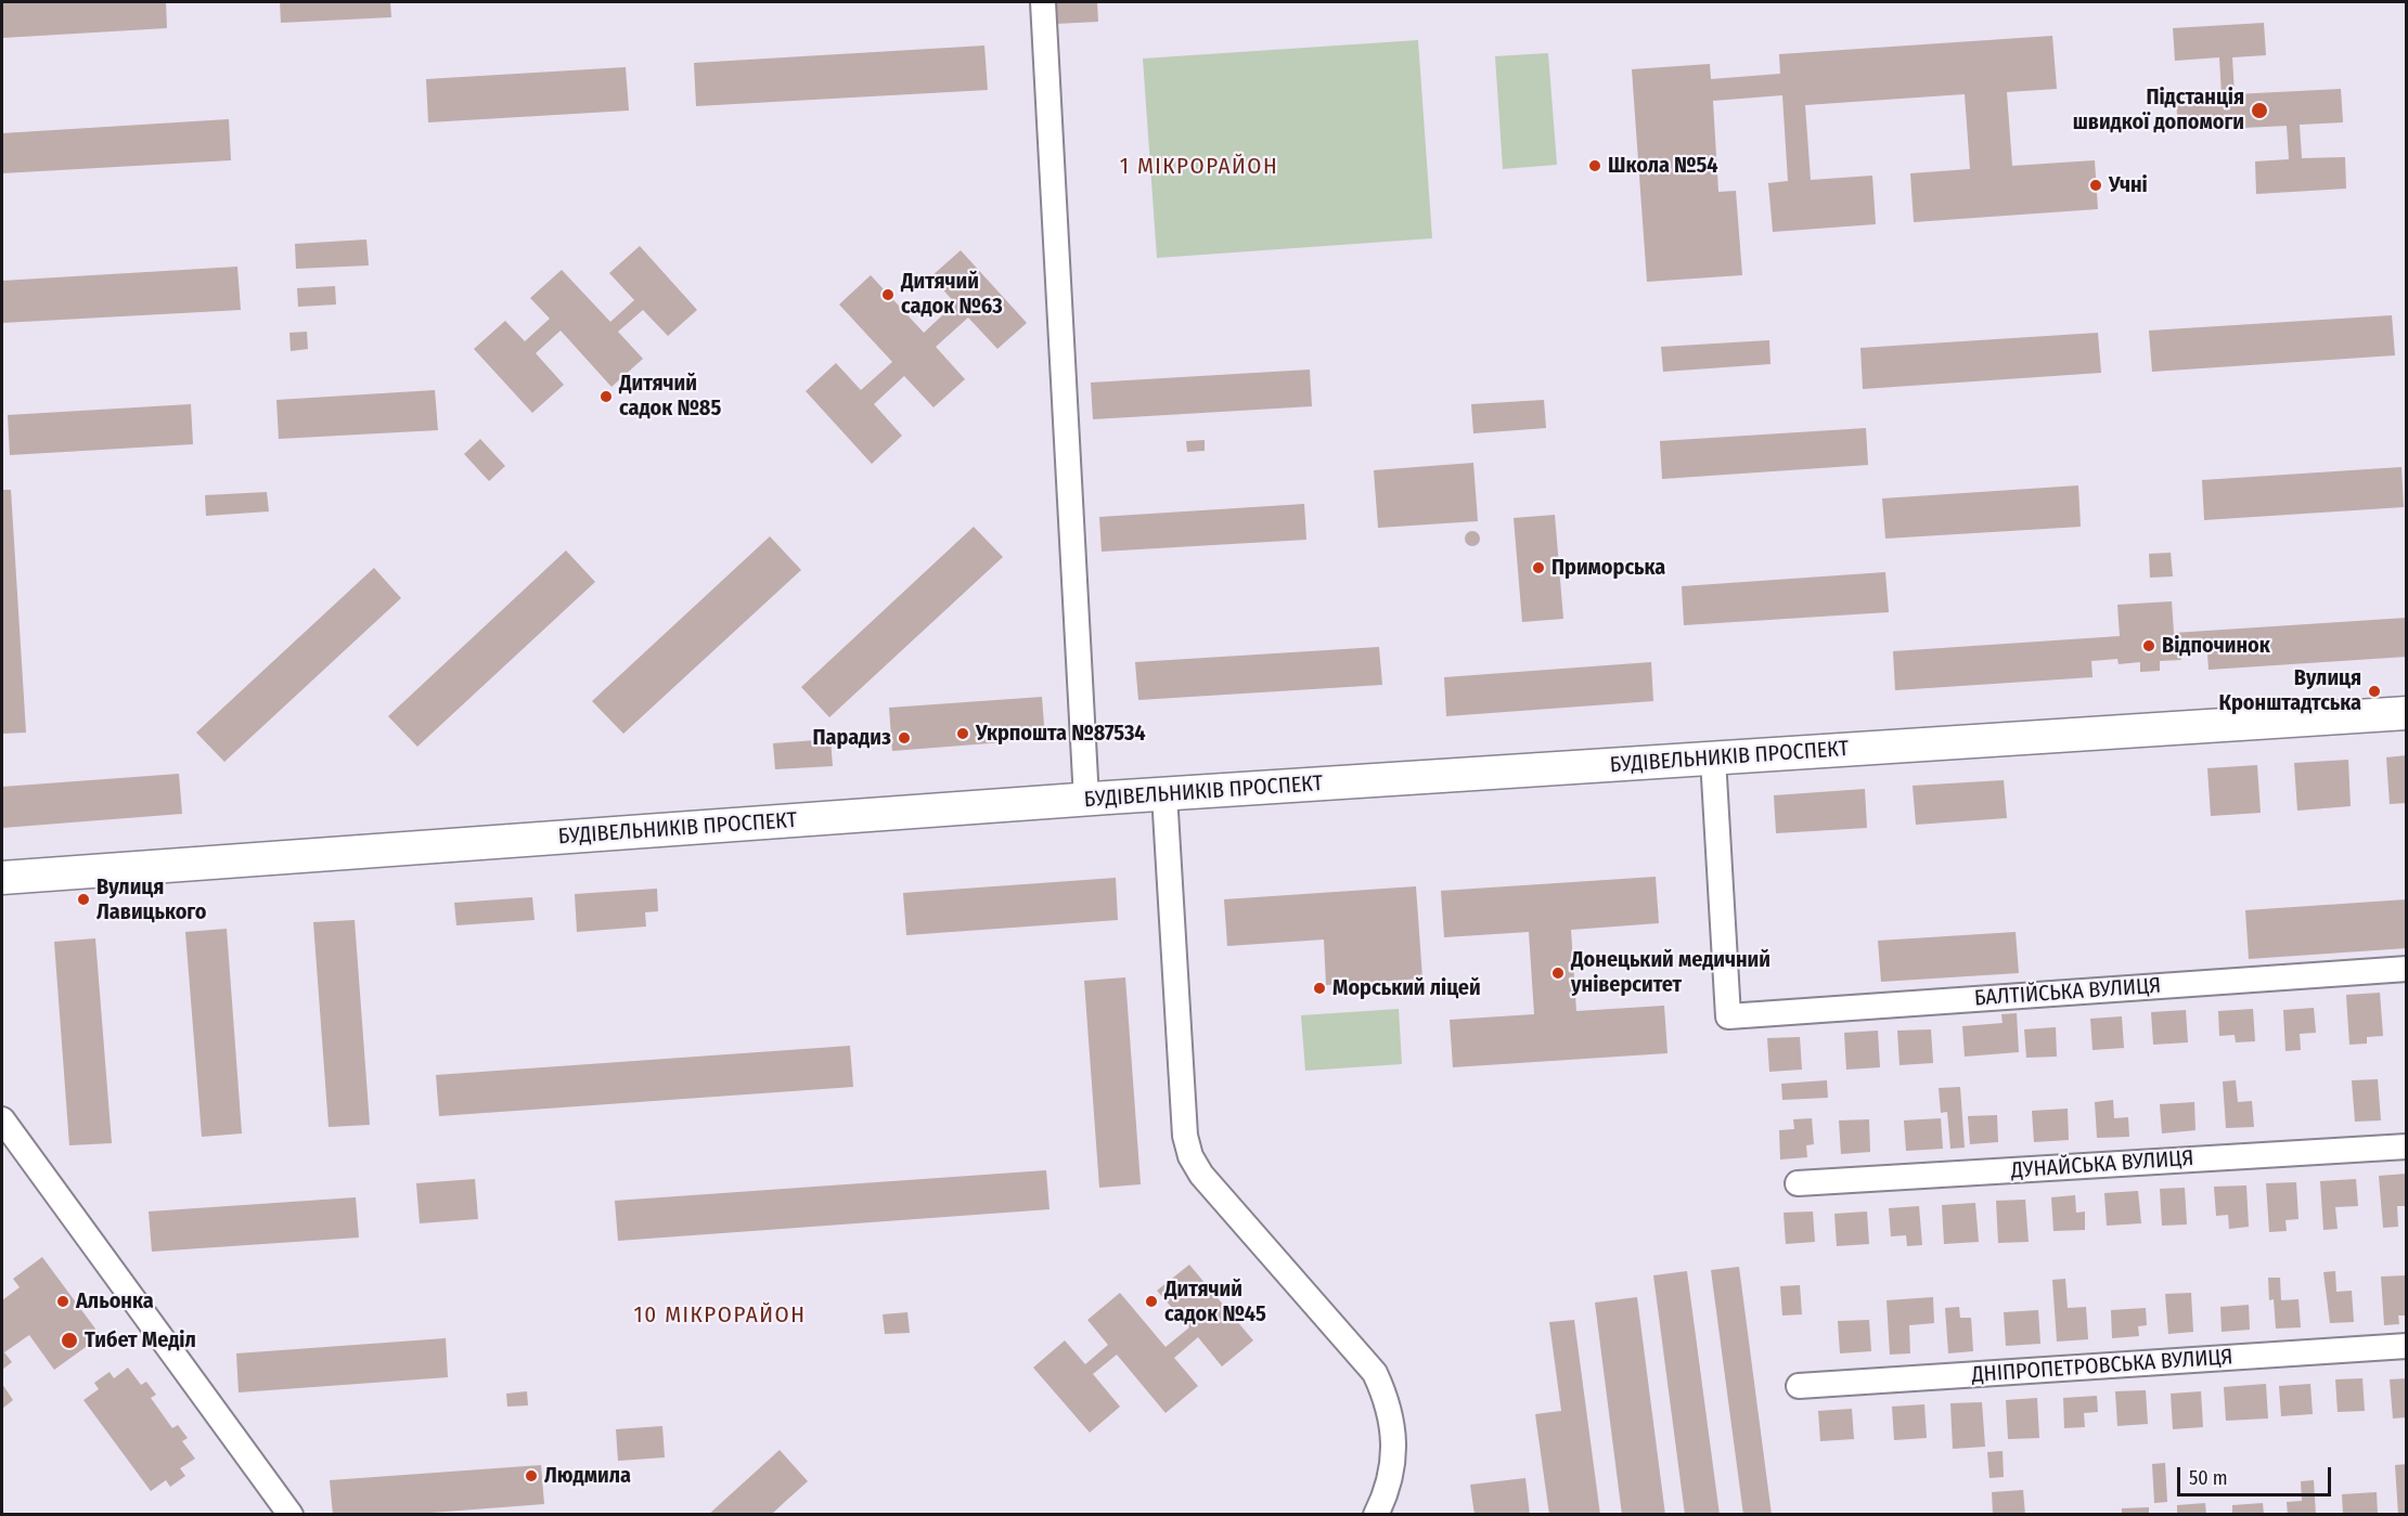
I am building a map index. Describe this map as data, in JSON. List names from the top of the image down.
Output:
{
  "streets": {
    "main road": ["БУДІВЕЛЬНИКІВ ПРОСПЕКТ"],
    "street": ["БАЛТІЙСЬКА ВУЛИЦЯ", "ДУНАЙСЬКА ВУЛИЦЯ", "ДНІПРОПЕТРОВСЬКА ВУЛИЦЯ"]
  },
  "crossings": [
    ["БУДІВЕЛЬНИКІВ ПРОСПЕКТ", "БАЛТІЙСЬКА ВУЛИЦЯ"]
  ],
  "districts": ["1 МІКРОРАЙОН", "10 МІКРОРАЙОН"],
  "places": [
    "Підстанція швидкої допомоги",
    "Школа №54",
    "Учні",
    "Дитячий садок №63",
    "Дитячий садок №85",
    "Приморська",
    "Відпочинок",
    "Вулиця Кронштадтська",
    "Укрпошта №87534",
    "Парадиз",
    "Вулиця Лавицького",
    "Донецький медичний університет",
    "Морський ліцей",
    "Альонка",
    "Дитячий садок №45",
    "Тибет Меділ",
    "Людмила"
  ],
  "scale_bar": "50 m"
}
